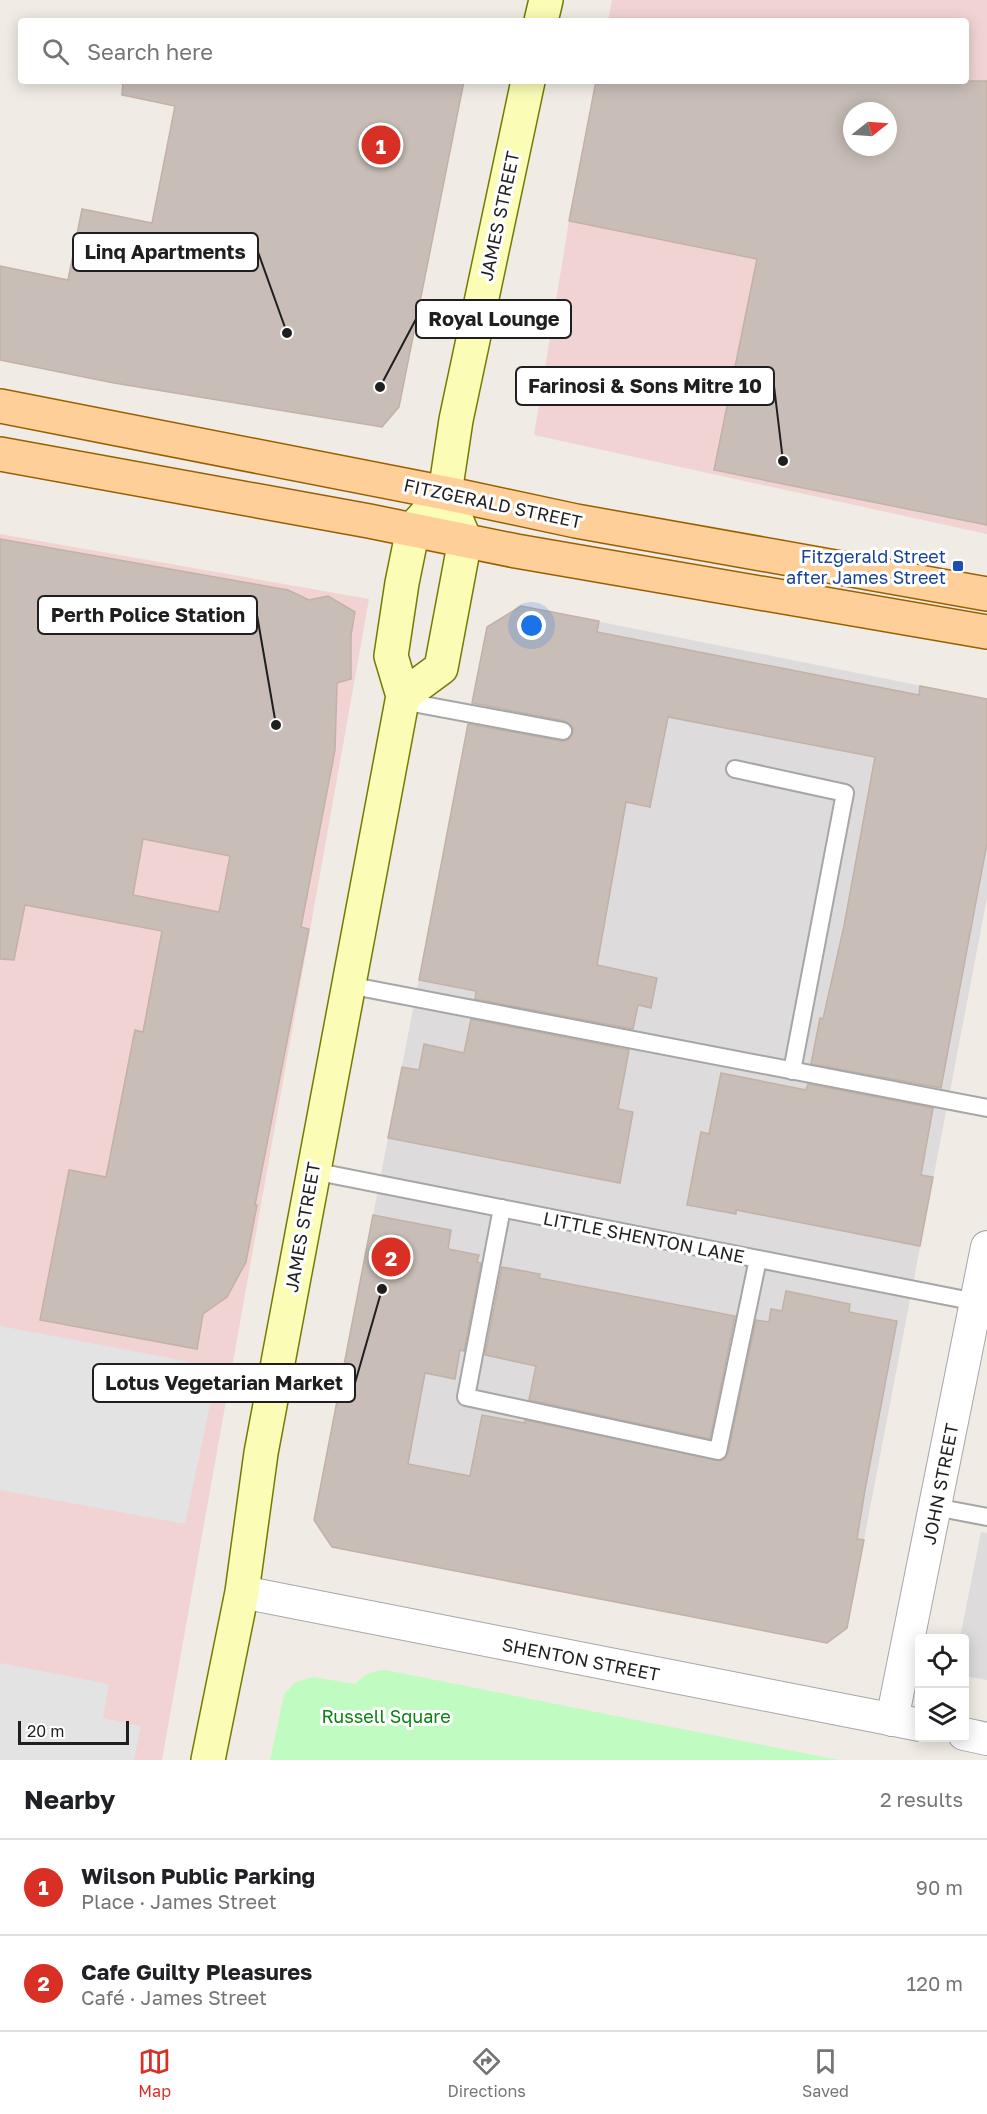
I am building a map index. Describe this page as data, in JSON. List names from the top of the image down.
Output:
{
  "streets": {
    "main road": ["FITZGERALD STREET"],
    "street": ["JAMES STREET", "JOHN STREET", "SHENTON STREET"],
    "lane": ["LITTLE SHENTON LANE"]
  },
  "crossings": [
    ["JAMES STREET", "FITZGERALD STREET"],
    ["JAMES STREET", "LITTLE SHENTON LANE"],
    ["JAMES STREET", "SHENTON STREET"],
    ["LITTLE SHENTON LANE", "JOHN STREET"],
    ["JOHN STREET", "SHENTON STREET"]
  ],
  "parks": ["Russell Square"],
  "places": {
    "other": [
      "Linq Apartments",
      "Royal Lounge",
      "Farinosi & Sons Mitre 10",
      "Perth Police Station",
      "Lotus Vegetarian Market"
    ],
    "transit": ["Fitzgerald Street after James Street"]
  },
  "scale_bar": "20 m",
  "north": "right",
  "page": {
    "search": "Search here",
    "pins": ["1", "2"],
    "scale": "20 m",
    "heading": ["Nearby", "2 results"],
    "list": [
      {
        "mark": "1",
        "name": "Wilson Public Parking",
        "note": "Place · James Street",
        "value": "90 m"
      },
      {
        "mark": "2",
        "name": "Cafe Guilty Pleasures",
        "note": "Café · James Street",
        "value": "120 m"
      }
    ],
    "nav": ["Map", "Directions", "Saved"]
  }
}
